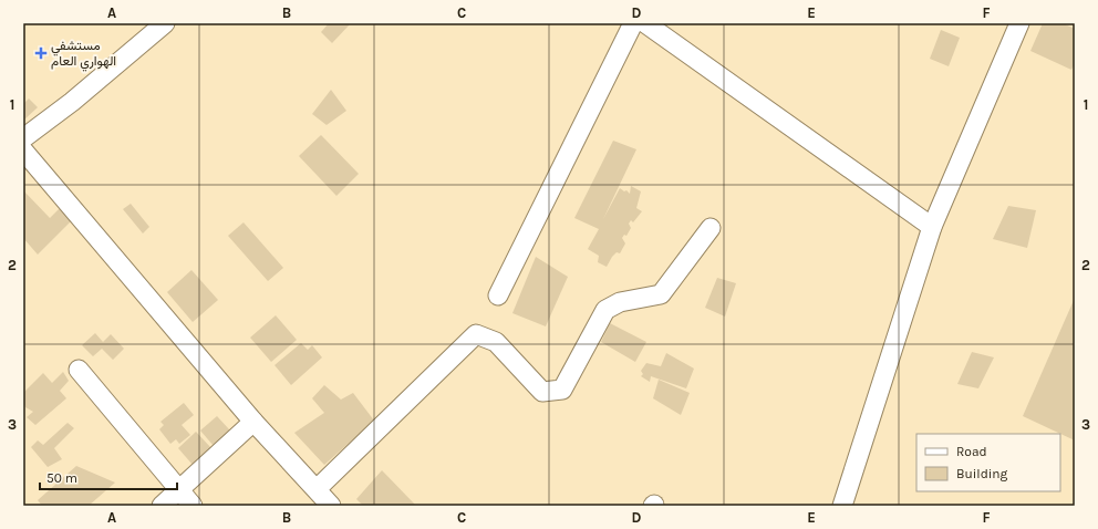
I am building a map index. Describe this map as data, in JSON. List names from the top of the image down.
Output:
{
  "places": {
    "health": ["مستشفي الهواري العام"]
  },
  "legend": ["Road", "Building"],
  "scale_bar": "50 m",
  "grid": {
    "columns": [
      "A",
      "B",
      "C",
      "D",
      "E",
      "F"
    ],
    "rows": ["1", "2", "3"]
  }
}
